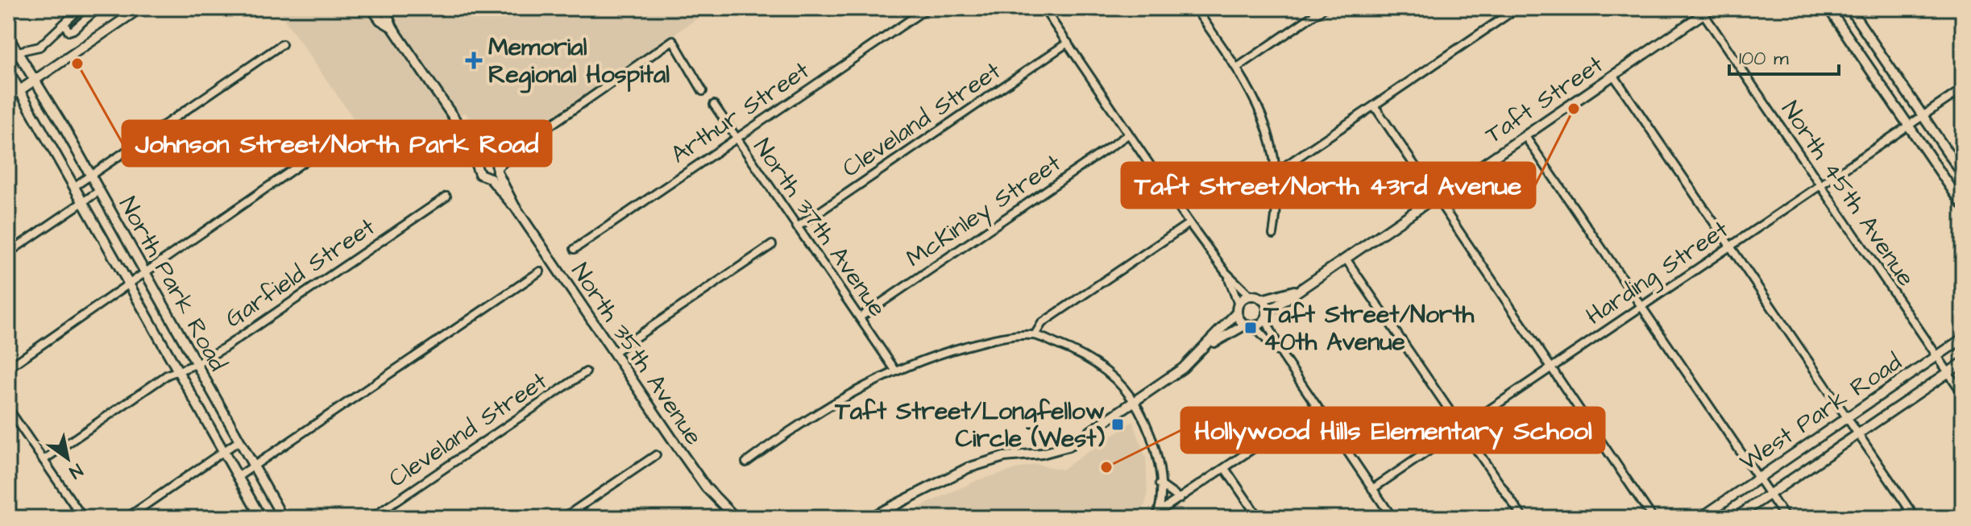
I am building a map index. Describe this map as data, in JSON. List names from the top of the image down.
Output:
{
  "streets": {
    "street": [
      "Taft Street",
      "Arthur Street",
      "Cleveland Street",
      "North 45th Avenue",
      "McKinley Street",
      "North 37th Avenue",
      "Garfield Street",
      "Harding Street",
      "North Park Road",
      "North 35th Avenue",
      "West Park Road"
    ]
  },
  "crossings": [
    ["Taft Street", "North 45th Avenue"],
    ["Arthur Street", "North 37th Avenue"],
    ["Cleveland Street", "North 37th Avenue"],
    ["North 45th Avenue", "Harding Street"],
    ["North 45th Avenue", "West Park Road"],
    ["McKinley Street", "North 37th Avenue"],
    ["Garfield Street", "North Park Road"]
  ],
  "places": {
    "health": ["Memorial Regional Hospital"],
    "other": ["Johnson Street/North Park Road", "Taft Street/North 43rd Avenue", "Hollywood Hills Elementary School"],
    "transit": ["Taft Street/North 40th Avenue", "Taft Street/Longfellow Circle (West)"]
  },
  "scale_bar": "100 m",
  "north": "bottom right"
}
